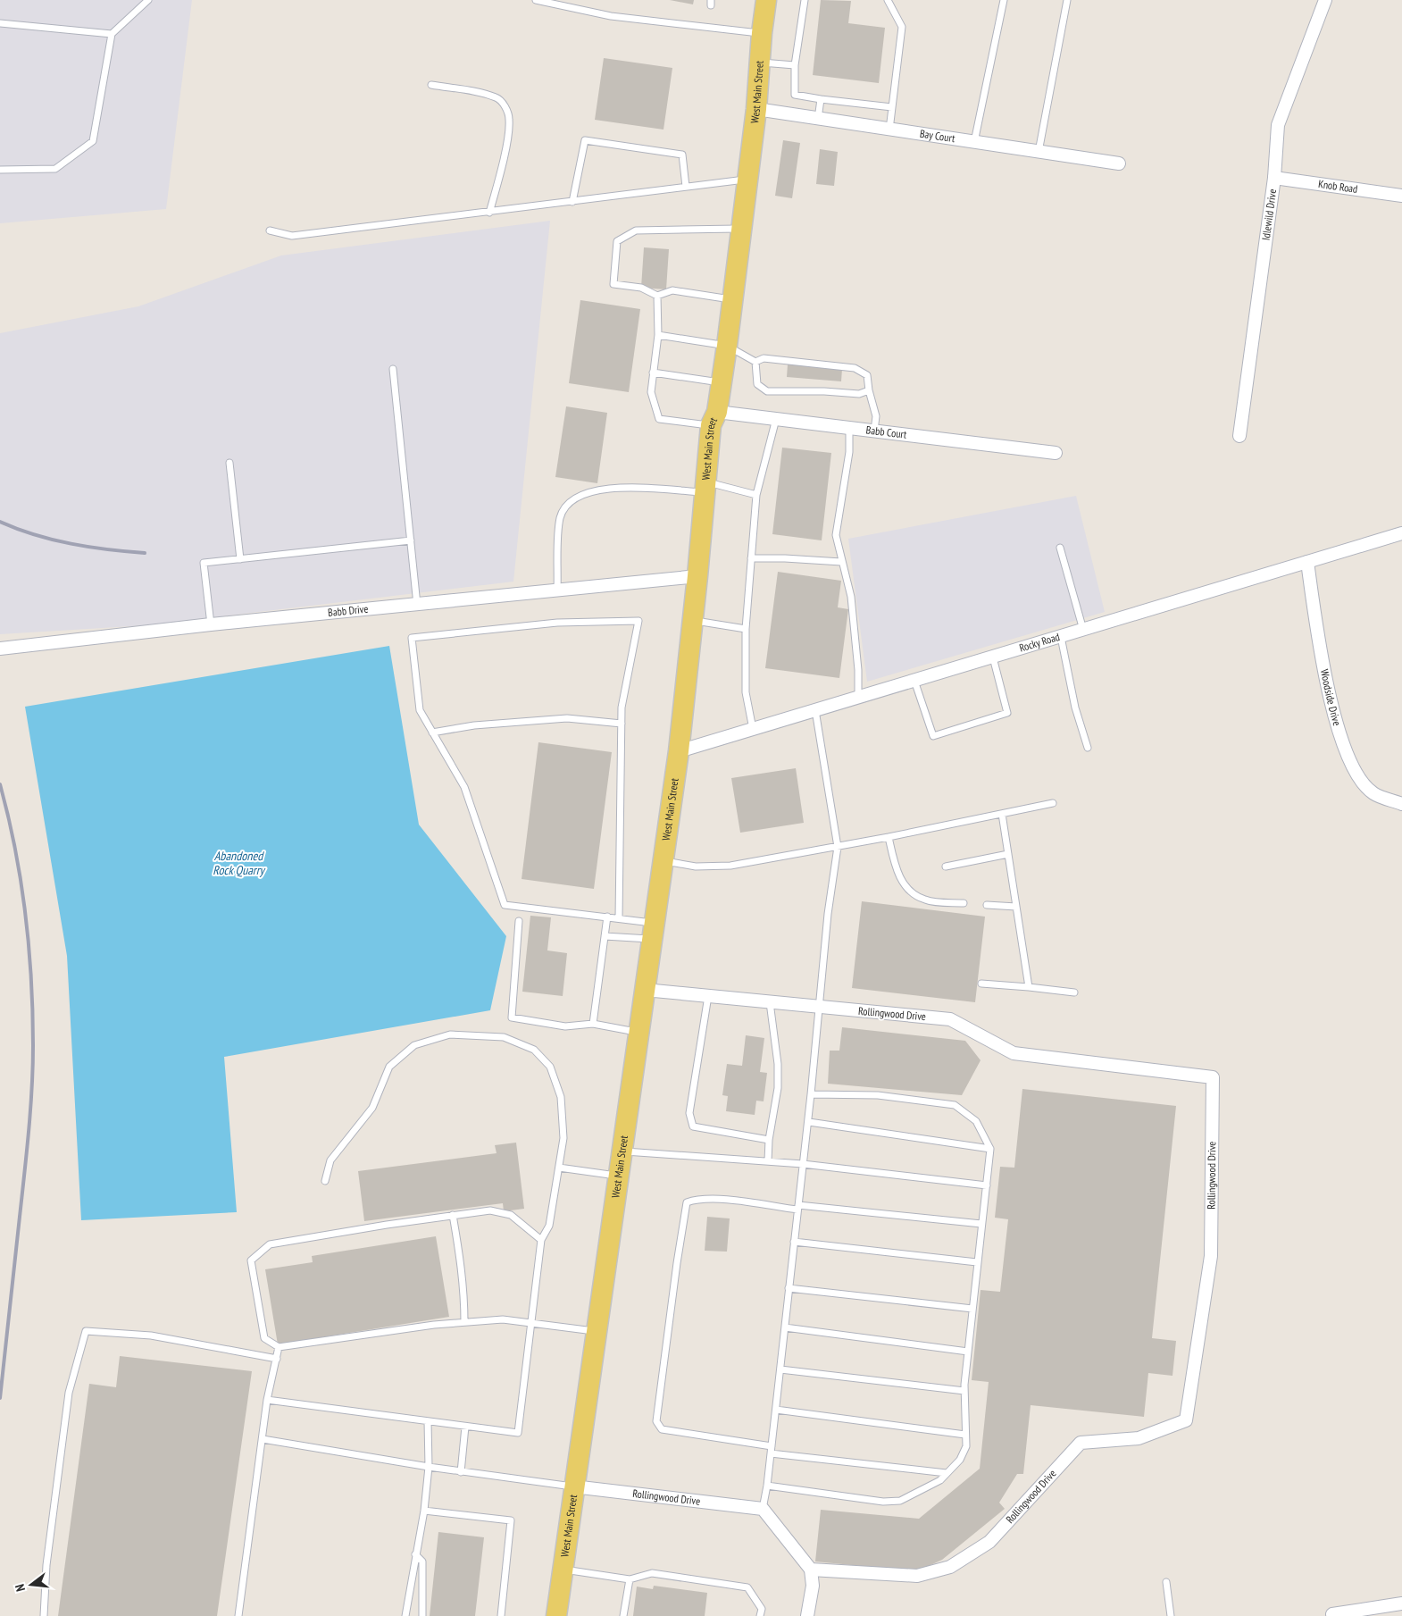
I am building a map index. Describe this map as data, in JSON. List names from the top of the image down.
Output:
{
  "streets": {
    "main road": ["West Main Street"],
    "street": [
      "Bay Court",
      "Knob Road",
      "Idlewild Drive",
      "Babb Court",
      "Babb Drive",
      "Rocky Road",
      "Woodside Drive",
      "Rollingwood Drive"
    ]
  },
  "crossings": [
    ["West Main Street", "Bay Court"],
    ["West Main Street", "Babb Court"],
    ["West Main Street", "Babb Drive"],
    ["West Main Street", "Rocky Road"],
    ["West Main Street", "Rollingwood Drive"],
    ["Knob Road", "Idlewild Drive"],
    ["Rocky Road", "Woodside Drive"]
  ],
  "water": ["Abandoned Rock Quarry"],
  "north": "left"
}
